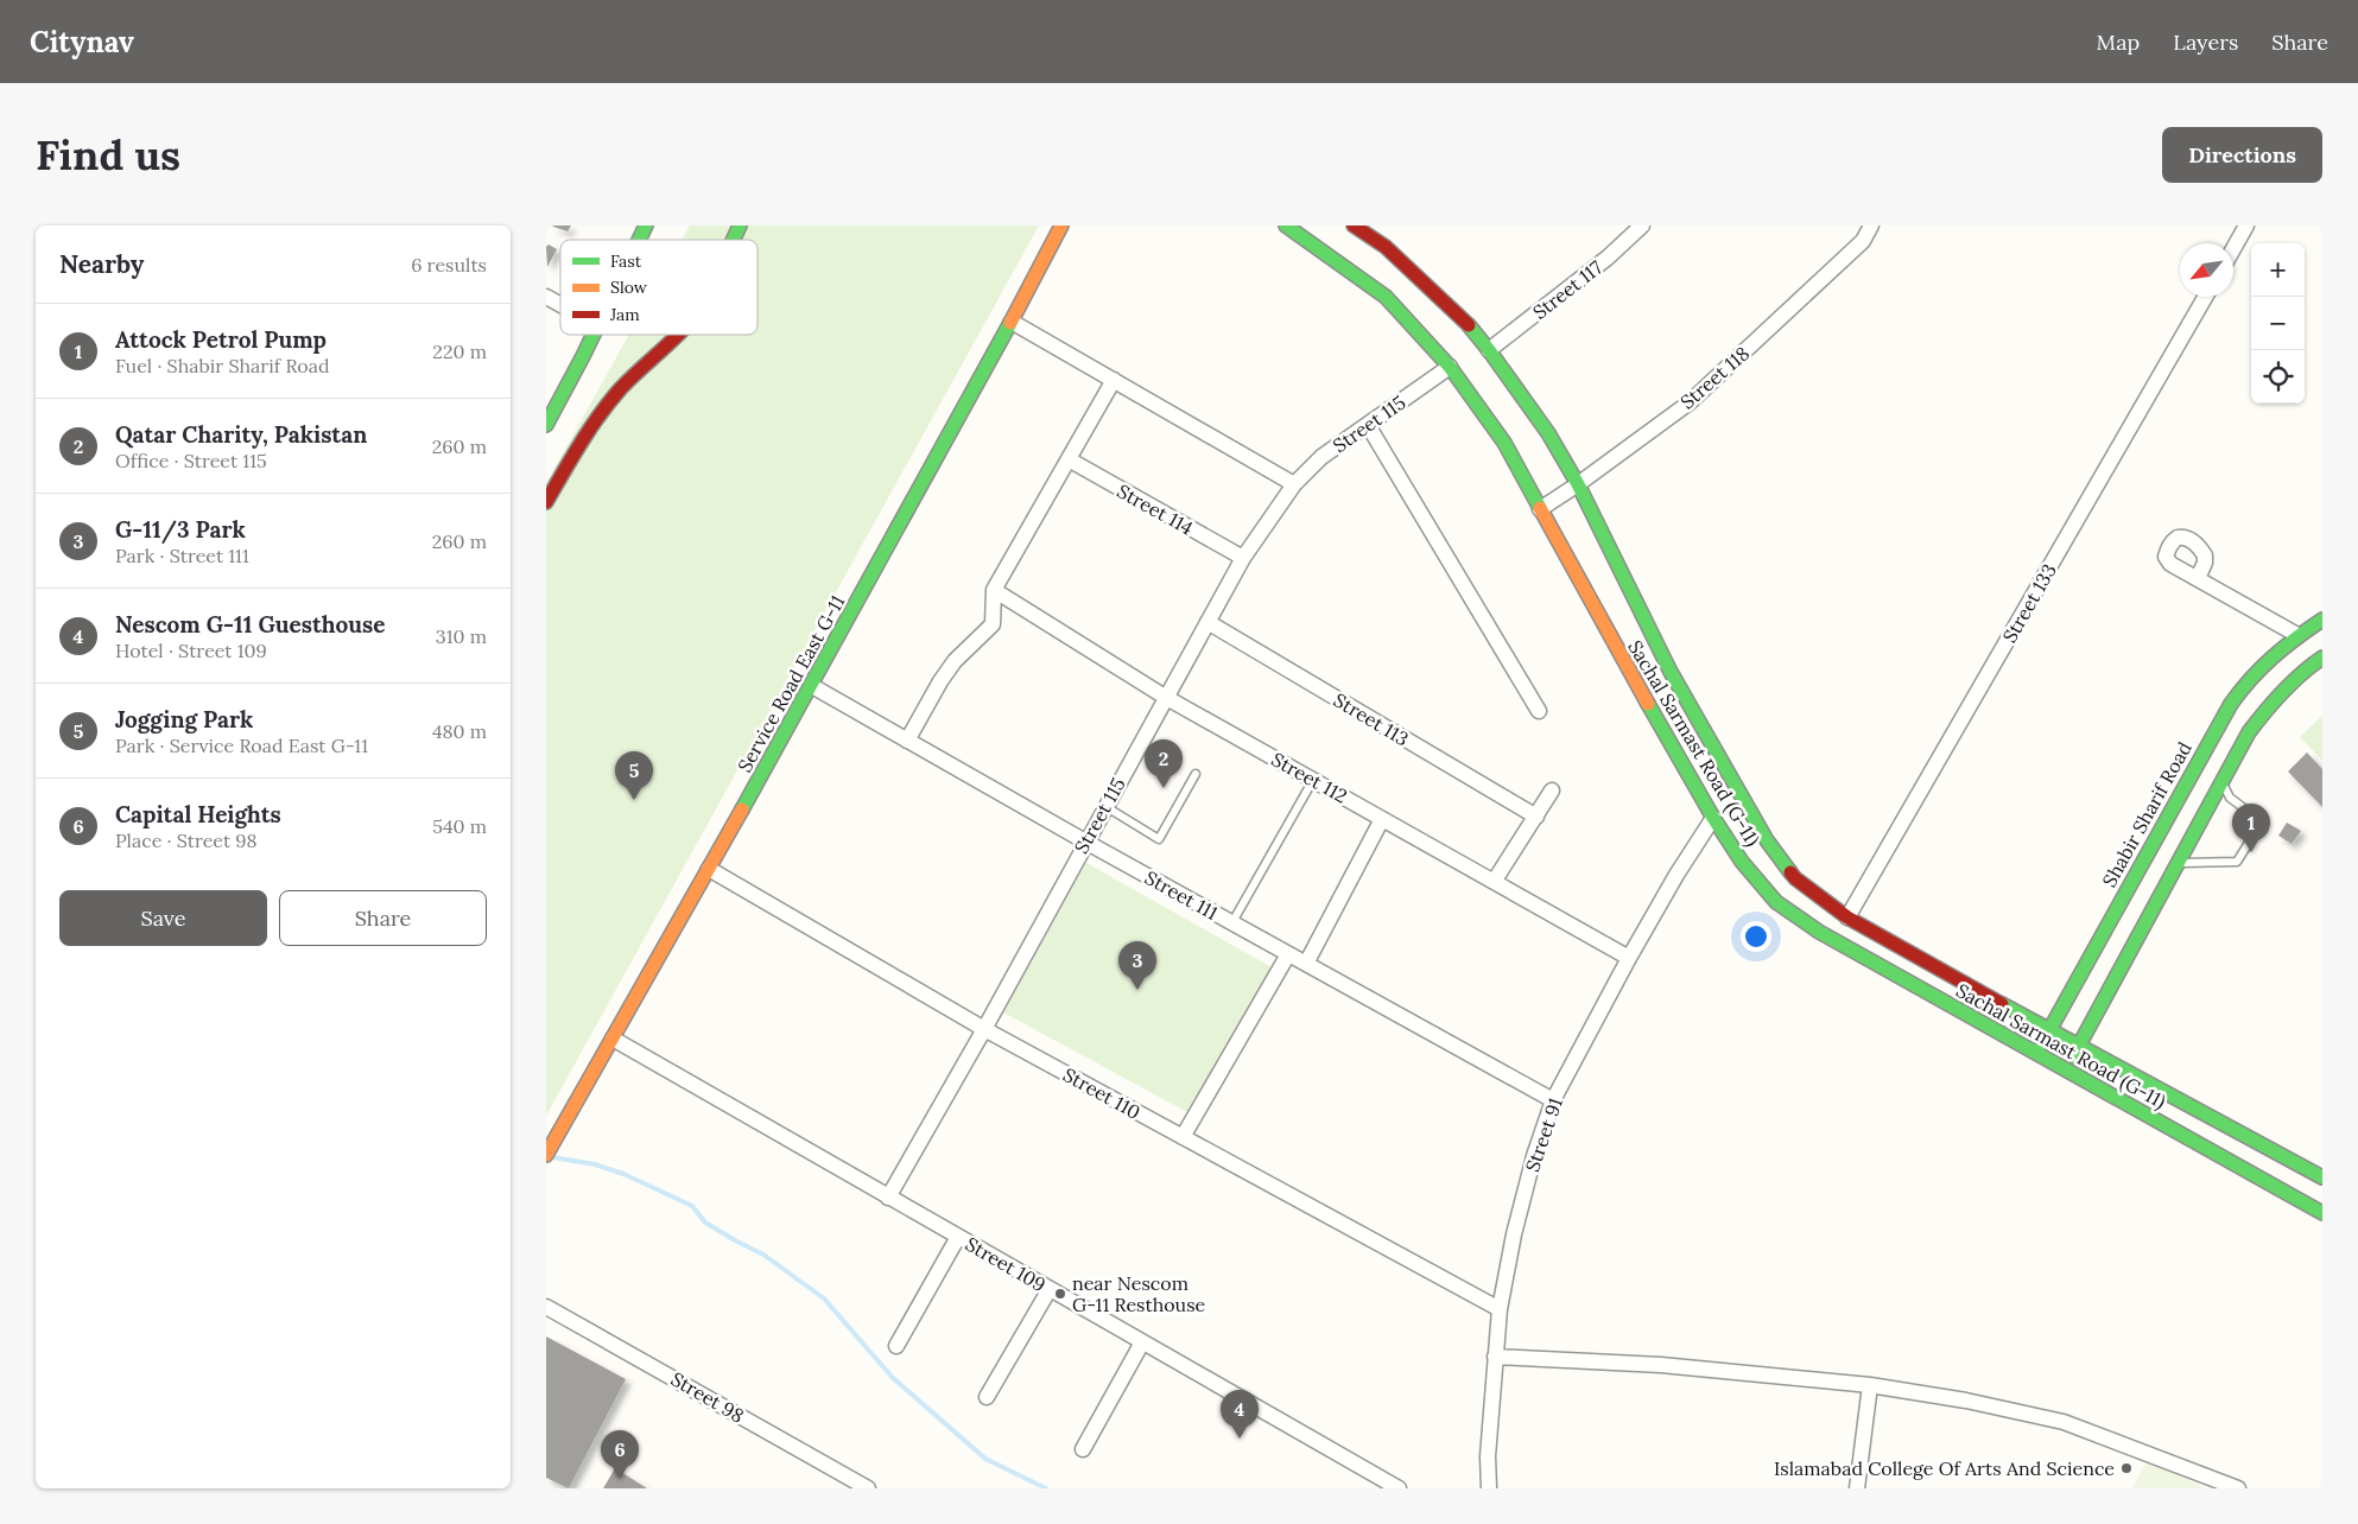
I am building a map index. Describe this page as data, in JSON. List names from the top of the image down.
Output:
{
  "streets": {
    "main road": ["Service Road East G-11", "Sachal Sarmast Road (G-11)", "Shabir Sharif Road"],
    "street": [
      "Street 117",
      "Street 118",
      "Street 115",
      "Street 114",
      "Street 133",
      "Street 113",
      "Street 112",
      "Street 111",
      "Street 110",
      "Street 91",
      "Street 109",
      "Street 98"
    ]
  },
  "crossings": [
    ["Street 117", "Sachal Sarmast Road (G-11)"],
    ["Street 118", "Sachal Sarmast Road (G-11)"],
    ["Street 115", "Street 114"],
    ["Street 115", "Street 113"],
    ["Street 115", "Sachal Sarmast Road (G-11)"],
    ["Street 115", "Street 112"],
    ["Street 115", "Street 111"],
    ["Street 115", "Street 110"],
    ["Street 115", "Street 109"],
    ["Street 133", "Sachal Sarmast Road (G-11)"],
    ["Service Road East G-11", "Street 111"],
    ["Service Road East G-11", "Street 110"],
    ["Service Road East G-11", "Street 109"],
    ["Sachal Sarmast Road (G-11)", "Shabir Sharif Road"],
    ["Sachal Sarmast Road (G-11)", "Street 91"],
    ["Street 112", "Street 91"],
    ["Street 111", "Street 91"],
    ["Street 110", "Street 91"]
  ],
  "places": ["near Nescom G-11 Resthouse", "Islamabad College Of Arts And Science"],
  "legend": ["Fast", "Slow", "Jam"],
  "north": "bottom left",
  "page": {
    "header": "Citynav",
    "nav": ["Map", "Layers", "Share"],
    "buttons": [
      "Directions",
      ["Save", "Share"]
    ],
    "title": "Find us",
    "heading": ["Nearby", "6 results"],
    "map_buttons": ["+", "−"],
    "list": [
      {
        "mark": "1",
        "name": "Attock Petrol Pump",
        "note": "Fuel · Shabir Sharif Road",
        "value": "220 m"
      },
      {
        "mark": "2",
        "name": "Qatar Charity, Pakistan",
        "note": "Office · Street 115",
        "value": "260 m"
      },
      {
        "mark": "3",
        "name": "G-11/3 Park",
        "note": "Park · Street 111",
        "value": "260 m"
      },
      {
        "mark": "4",
        "name": "Nescom G-11 Guesthouse",
        "note": "Hotel · Street 109",
        "value": "310 m"
      },
      {
        "mark": "5",
        "name": "Jogging Park",
        "note": "Park · Service Road East G-11",
        "value": "480 m"
      },
      {
        "mark": "6",
        "name": "Capital Heights",
        "note": "Place · Street 98",
        "value": "540 m"
      }
    ],
    "pins": [
      "2",
      "5",
      "1",
      "3",
      "4",
      "6"
    ]
  }
}
